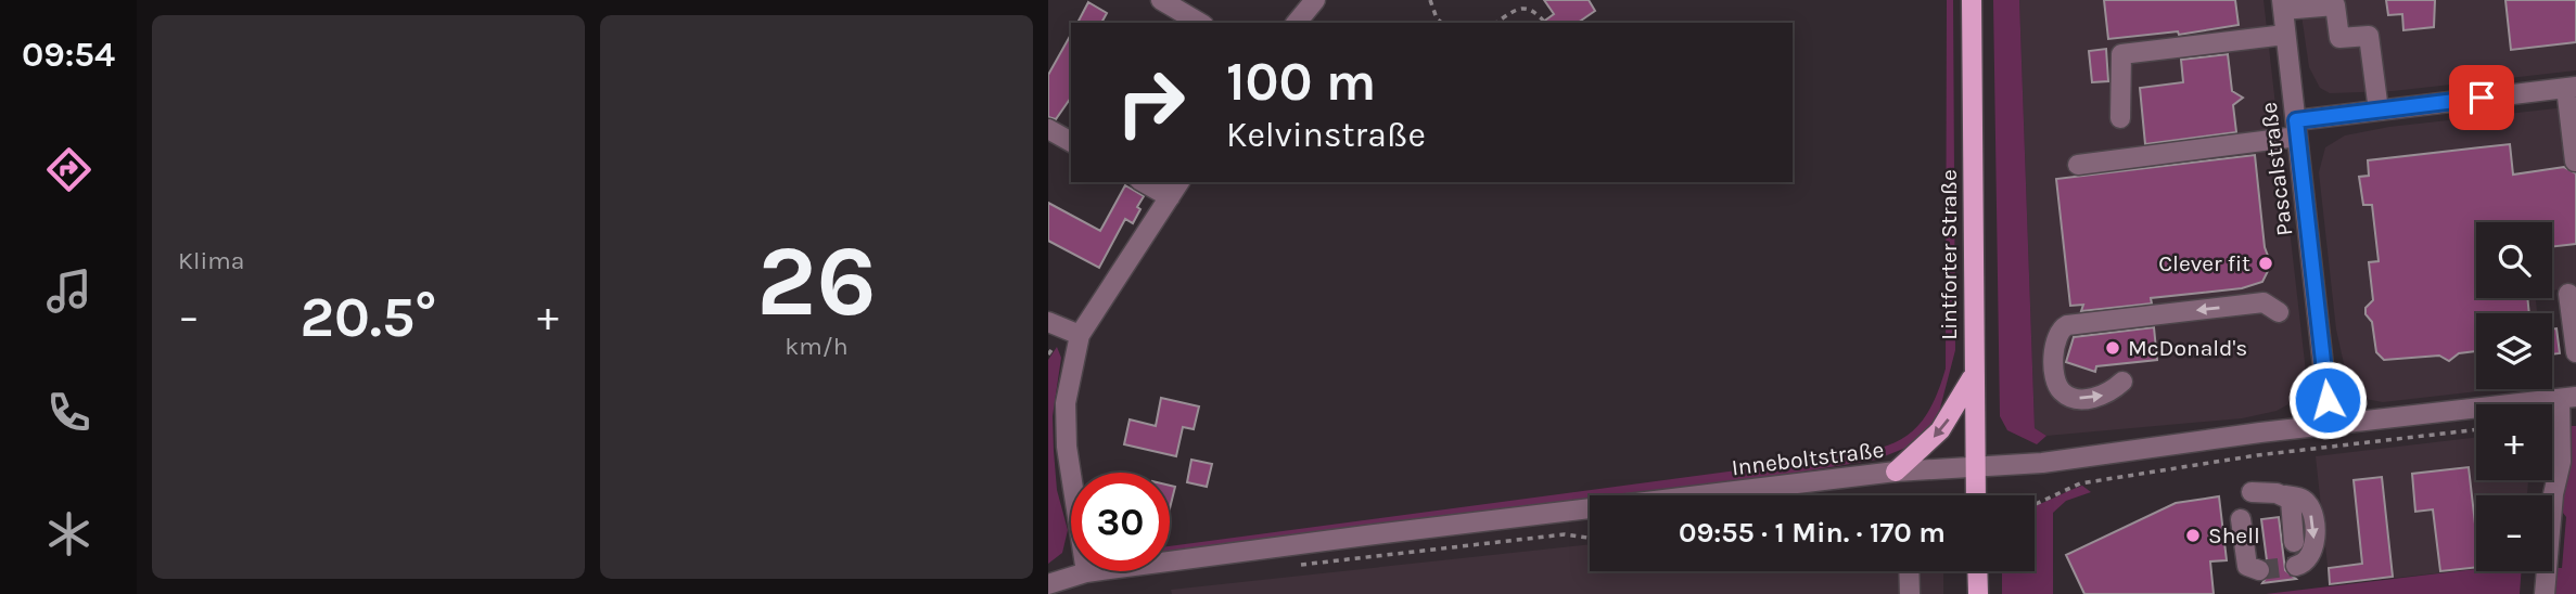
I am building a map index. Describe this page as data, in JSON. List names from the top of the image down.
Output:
{
  "streets": {
    "main road": ["Lintforter Straße"],
    "street": ["Pascalstraße", "Inneboltstraße"]
  },
  "crossings": [
    ["Pascalstraße", "Inneboltstraße"],
    ["Lintforter Straße", "Inneboltstraße"]
  ],
  "places": ["Clever fit", "McDonald's", "Shell"],
  "page": {
    "tabs": "09:54",
    "tile": [
      "Klima",
      ["26", "km/h"]
    ],
    "turn": ["100 m", "Kelvinstraße"],
    "map_buttons": ["+", "−"],
    "heat": ["−", "20.5°", "+"],
    "limit": "30",
    "trip": "09:55 · 1 Min. · 170 m"
  }
}
